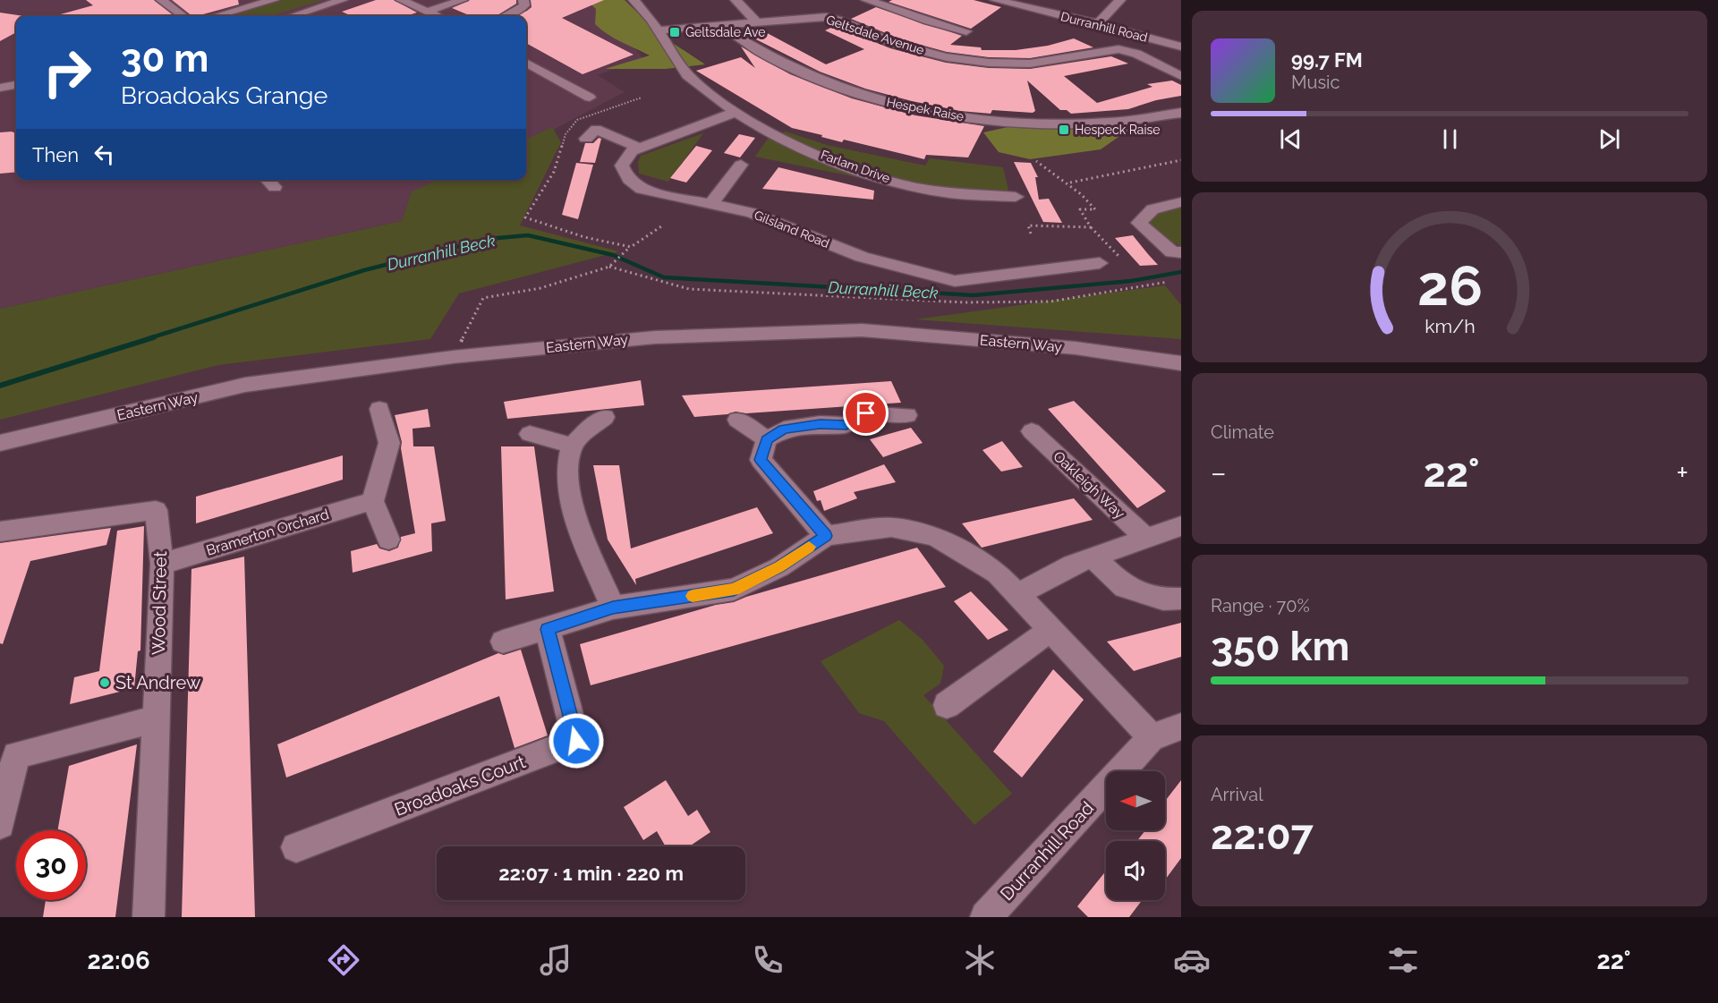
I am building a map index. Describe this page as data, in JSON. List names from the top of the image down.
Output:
{
  "streets": {
    "street": [
      "Durranhill Road",
      "Geltsdale Avenue",
      "Hespek Raise",
      "Farlam Drive",
      "Gilsland Road",
      "Eastern Way",
      "Oakleigh Way",
      "Bramerton Orchard",
      "Wood Street",
      "Broadoaks Court"
    ]
  },
  "crossings": [
    ["Geltsdale Avenue", "Hespek Raise"],
    ["Geltsdale Avenue", "Farlam Drive"],
    ["Bramerton Orchard", "Wood Street"]
  ],
  "water": ["Durranhill Beck"],
  "places": {
    "transit": ["Geltsdale Ave", "Hespeck Raise"],
    "other": ["St Andrew"]
  },
  "north": "left",
  "page": {
    "turn": ["30 m", "Broadoaks Grange"],
    "song": ["99.7 FM", "Music"],
    "then": "Then",
    "tile": [
      "Climate",
      ["Range · 70%", "350 km"],
      ["Arrival", "22:07"]
    ],
    "heat": ["−", "22°", "+"],
    "limit": "30",
    "trip": "22:07 · 1 min · 220 m",
    "tabs": ["22:06", "22°"],
    "gauge": ["26", "km/h"]
  }
}
